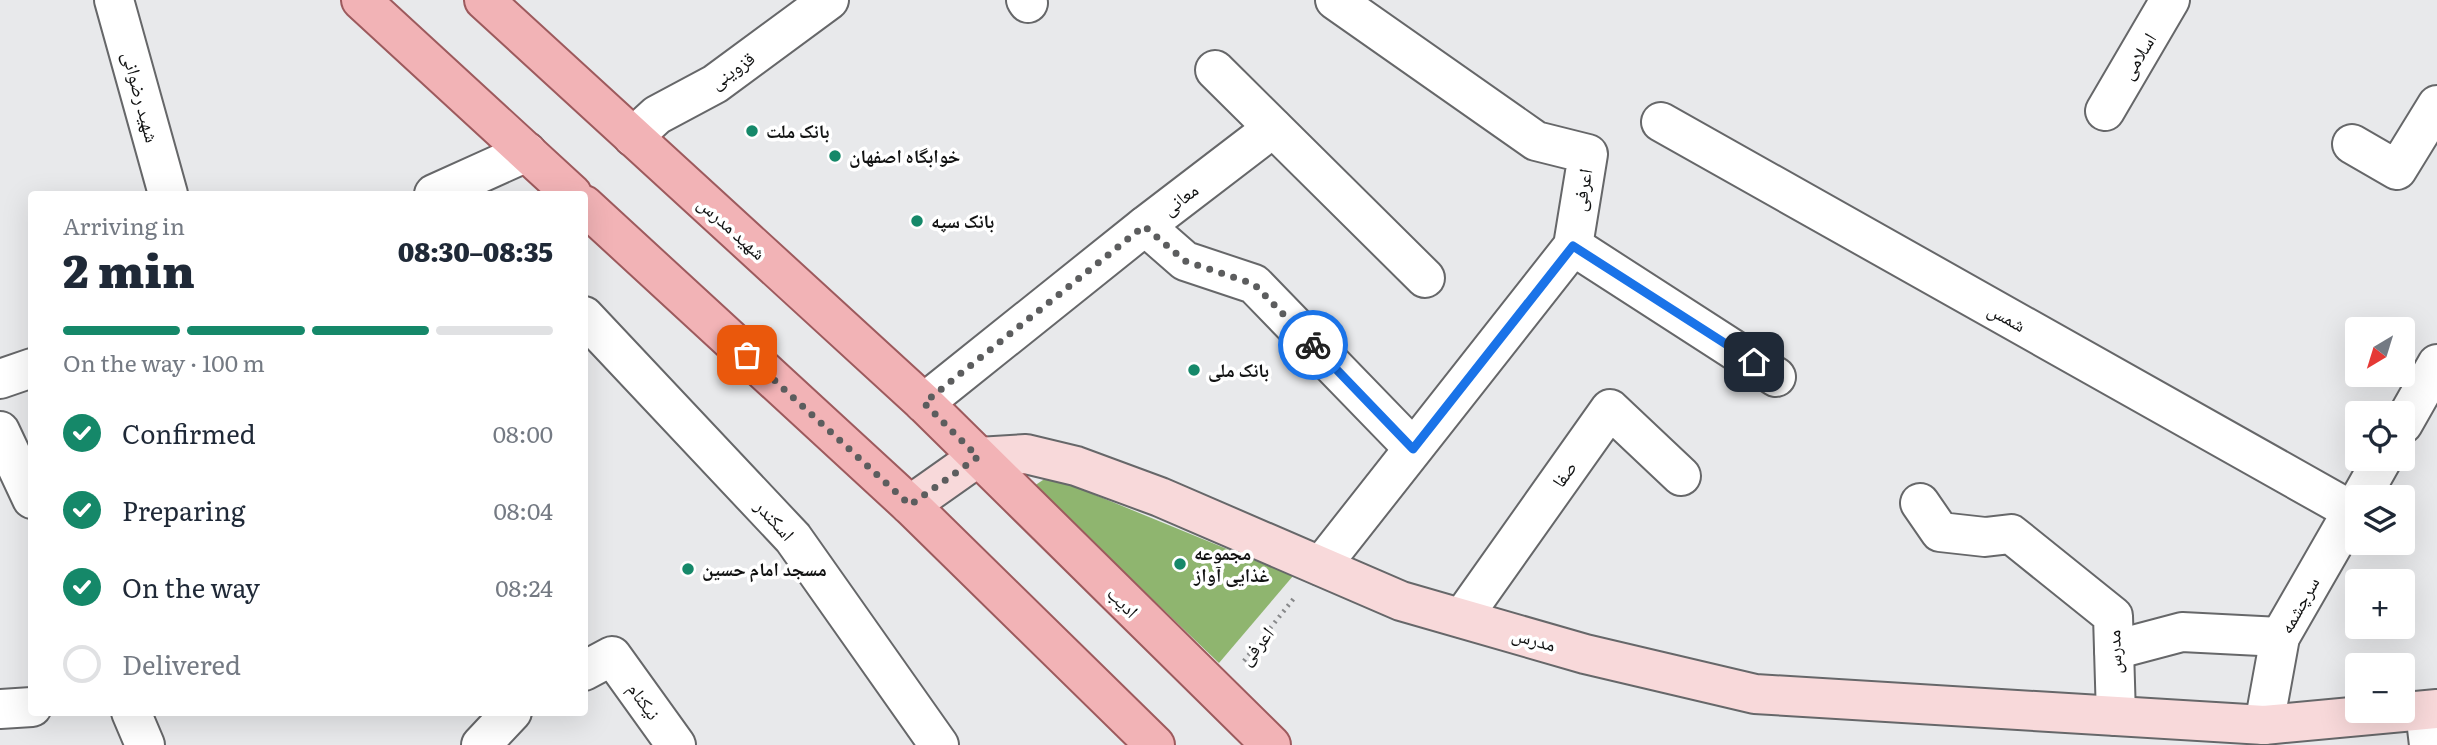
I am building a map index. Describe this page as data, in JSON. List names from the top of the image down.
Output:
{
  "streets": {
    "main road": ["شهید مدرس", "ادیب", "مدرس"],
    "street": [
      "اسلامی",
      "قزوینی",
      "شهید رضوانی",
      "اعرفی",
      "معانی",
      "شمس",
      "صفا",
      "اسکندر",
      "سرچشمه",
      "نیکنام"
    ]
  },
  "crossings": [
    ["قزوینی", "شهید مدرس"],
    ["اعرفی", "ادیب"],
    ["اعرفی", "مدرس"],
    ["معانی", "شهید مدرس"],
    ["شهید مدرس", "ادیب"],
    ["شهید مدرس", "مدرس"],
    ["صفا", "مدرس"],
    ["ادیب", "مدرس"],
    ["سرچشمه", "مدرس"]
  ],
  "places": [
    "بانک ملت",
    "خوابگاه اصفهان",
    "بانک سپه",
    "بانک ملی",
    "مجموعه غذایی آواز",
    "مسجد امام حسین"
  ],
  "north": "bottom left",
  "page": {
    "heading": ["2 min", "Arriving in", "08:30–08:35"],
    "bar": "On the way · 100 m",
    "map_buttons": ["+", "−"],
    "list": [
      ["Confirmed", "08:00"],
      ["Preparing", "08:04"],
      ["On the way", "08:24"],
      "Delivered"
    ]
  }
}
